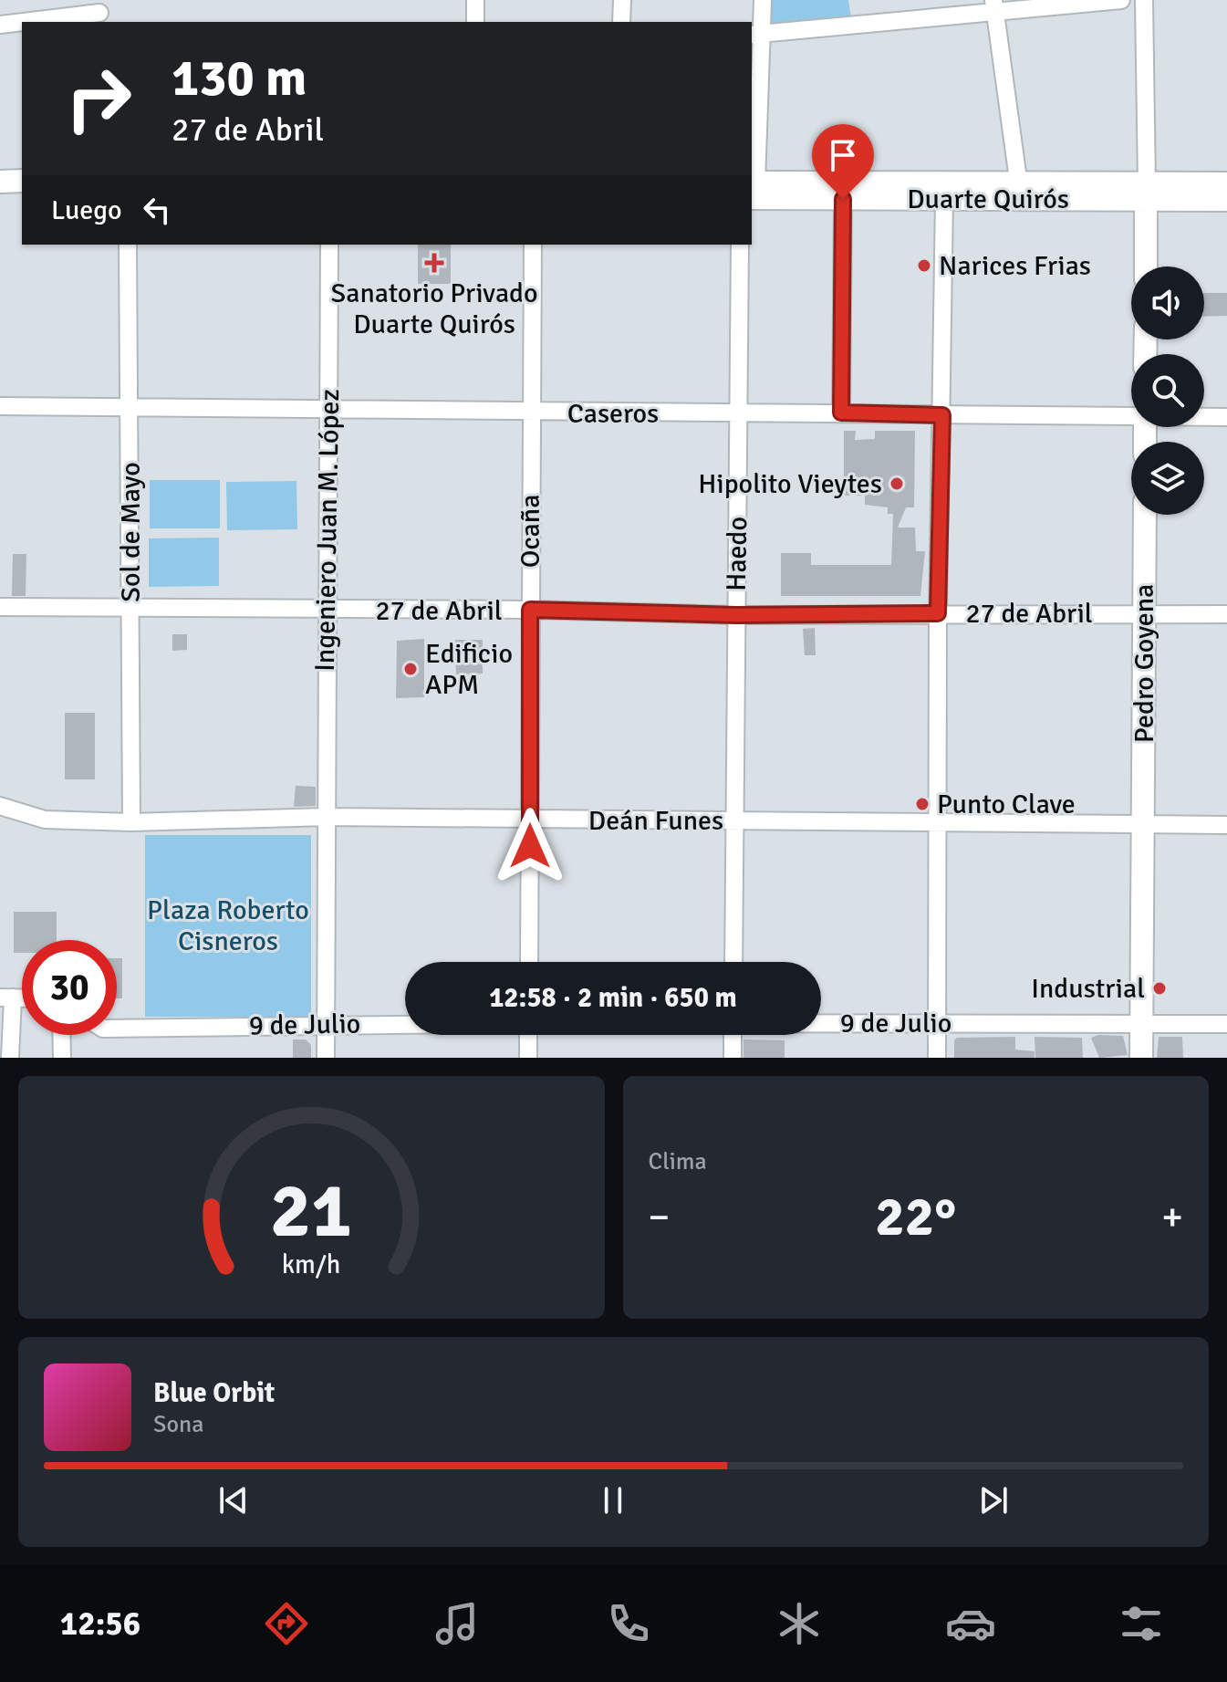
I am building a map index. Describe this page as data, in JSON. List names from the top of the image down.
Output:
{
  "streets": {
    "main road": ["Duarte Quirós", "Pedro Goyena"],
    "street": [
      "Caseros",
      "Ingeniero Juan M. López",
      "Ocaña",
      "Sol de Mayo",
      "Haedo",
      "27 de Abril",
      "Deán Funes",
      "9 de Julio"
    ]
  },
  "crossings": [
    ["Caseros", "Ingeniero Juan M. López"],
    ["Caseros", "Ocaña"],
    ["Caseros", "Sol de Mayo"],
    ["Caseros", "Haedo"],
    ["Ingeniero Juan M. López", "27 de Abril"],
    ["Ingeniero Juan M. López", "Deán Funes"],
    ["Ingeniero Juan M. López", "9 de Julio"],
    ["Ocaña", "27 de Abril"],
    ["Ocaña", "Deán Funes"],
    ["Sol de Mayo", "27 de Abril"],
    ["Sol de Mayo", "Deán Funes"],
    ["Haedo", "27 de Abril"],
    ["Haedo", "Deán Funes"],
    ["27 de Abril", "Pedro Goyena"],
    ["Pedro Goyena", "Deán Funes"],
    ["Pedro Goyena", "9 de Julio"]
  ],
  "parks": ["Plaza Roberto Cisneros"],
  "places": {
    "health": ["Sanatorio Privado Duarte Quirós"],
    "other": [
      "Narices Frias",
      "Hipolito Vieytes",
      "Edificio APM",
      "Punto Clave",
      "Industrial"
    ]
  },
  "page": {
    "turn": ["130 m", "27 de Abril"],
    "then": "Luego",
    "limit": "30",
    "trip": "12:58 · 2 min · 650 m",
    "tile": "Clima",
    "heat": ["−", "22°", "+"],
    "song": ["Blue Orbit", "Sona"],
    "tabs": "12:56",
    "gauge": ["21", "km/h"]
  }
}
